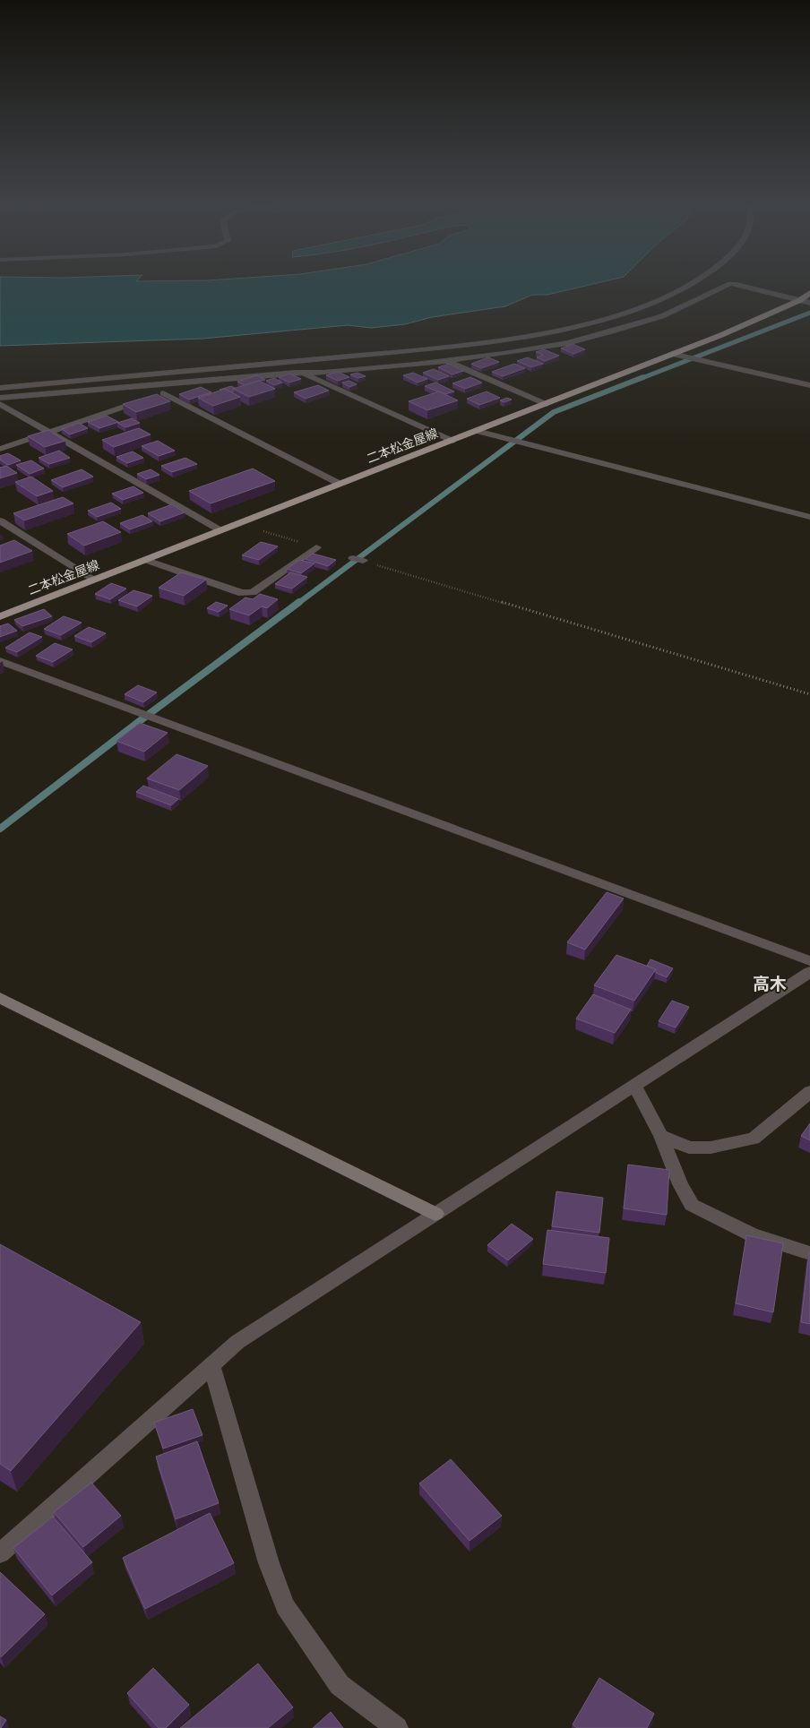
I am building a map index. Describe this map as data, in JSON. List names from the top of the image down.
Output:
{
  "streets": {
    "main road": ["二本松金屋線"]
  },
  "districts": ["高木"]
}
